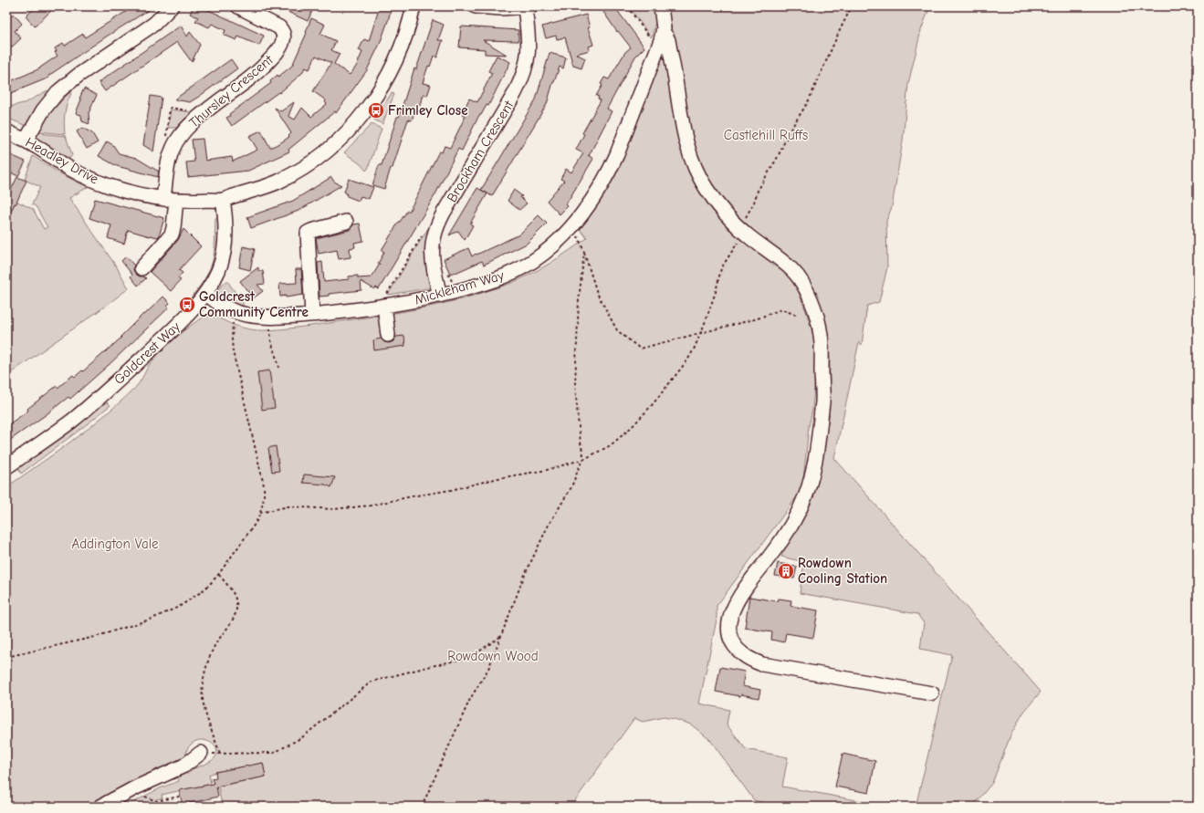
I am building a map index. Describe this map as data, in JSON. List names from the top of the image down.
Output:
{
  "streets": {
    "street": [
      "Thursley Crescent",
      "Brockham Crescent",
      "Headley Drive",
      "Mickleham Way",
      "Goldcrest Way"
    ]
  },
  "crossings": [
    ["Thursley Crescent", "Headley Drive"],
    ["Brockham Crescent", "Mickleham Way"],
    ["Headley Drive", "Goldcrest Way"],
    ["Mickleham Way", "Goldcrest Way"]
  ],
  "parks": ["Castlehill Ruffs", "Addington Vale", "Rowdown Wood"],
  "places": {
    "bus stop": ["Frimley Close", "Goldcrest Community Centre"],
    "building": ["Rowdown Cooling Station"]
  }
}
